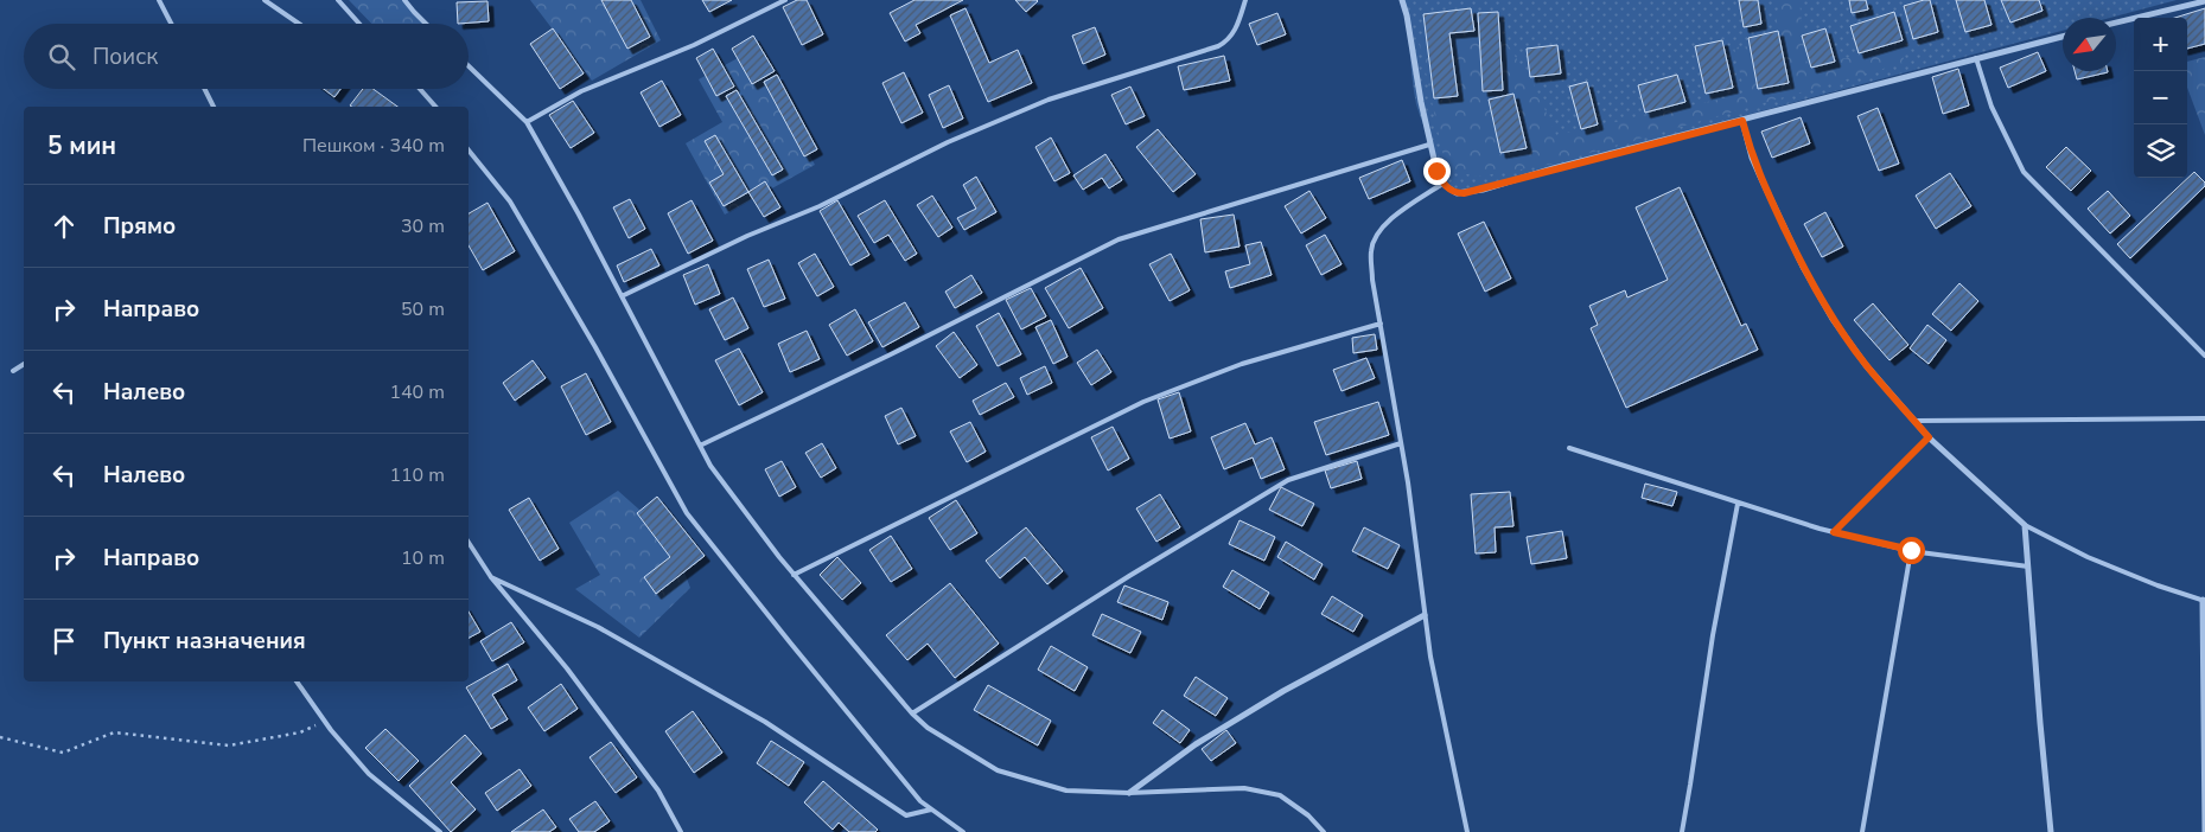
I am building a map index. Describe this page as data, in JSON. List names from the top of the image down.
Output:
{
  "north": "bottom left",
  "page": {
    "map_buttons": ["+", "−"],
    "search": "Поиск",
    "heading": ["5 мин", "Пешком · 340 m"],
    "list": [
      ["Прямо", "30 m"],
      ["Направо", "50 m"],
      ["Налево", "140 m"],
      ["Налево", "110 m"],
      ["Направо", "10 m"],
      "Пункт назначения"
    ]
  }
}
